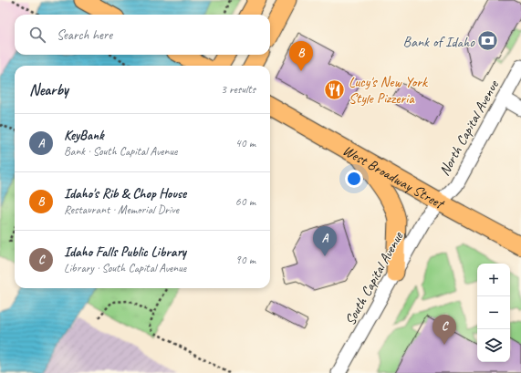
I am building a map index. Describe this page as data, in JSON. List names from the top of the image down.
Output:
{
  "streets": {
    "main road": ["West Broadway Street"],
    "street": ["North Capital Avenue", "South Capital Avenue"]
  },
  "crossings": [
    ["North Capital Avenue", "West Broadway Street"],
    ["North Capital Avenue", "South Capital Avenue"],
    ["West Broadway Street", "South Capital Avenue"]
  ],
  "places": {
    "bank": ["Bank of Idaho"],
    "restaurant": ["Lucy's New York Style Pizzeria"]
  },
  "page": {
    "search": "Search here",
    "pins": ["B", "A", "C"],
    "heading": ["Nearby", "3 results"],
    "list": [
      {
        "mark": "A",
        "name": "KeyBank",
        "note": "Bank · South Capital Avenue",
        "value": "40 m"
      },
      {
        "mark": "B",
        "name": "Idaho's Rib & Chop House",
        "note": "Restaurant · Memorial Drive",
        "value": "60 m"
      },
      {
        "mark": "C",
        "name": "Idaho Falls Public Library",
        "note": "Library · South Capital Avenue",
        "value": "90 m"
      }
    ],
    "map_buttons": ["+", "−"]
  }
}
